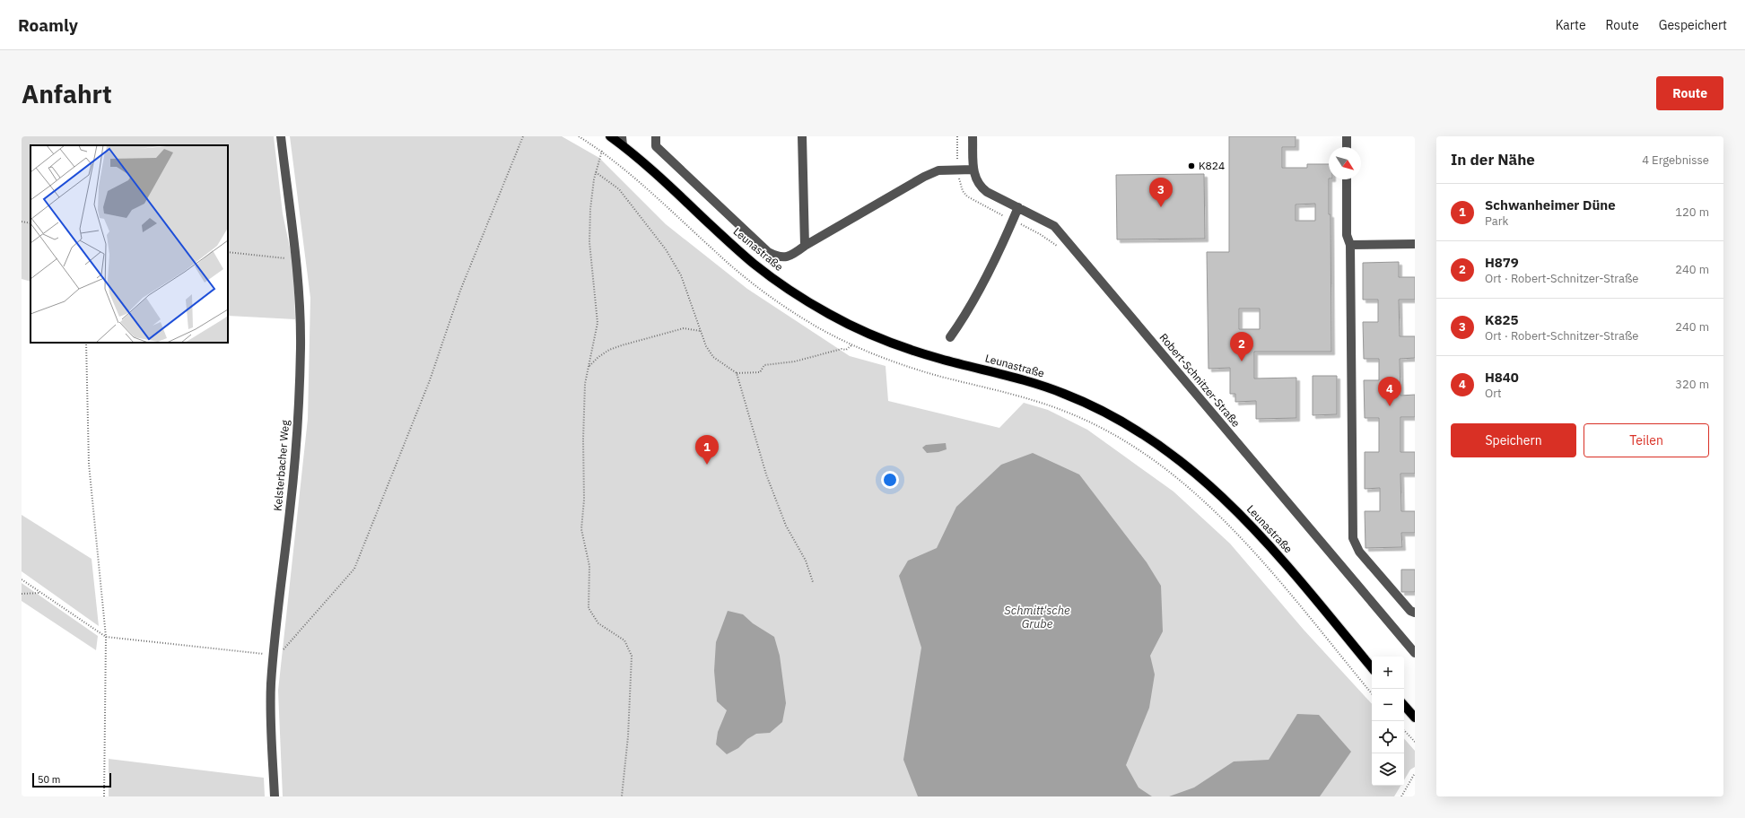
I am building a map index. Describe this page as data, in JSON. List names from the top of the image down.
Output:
{
  "streets": {
    "main road": ["Leunastraße"],
    "street": ["Robert-Schnitzer-Straße", "Kelsterbacher Weg"]
  },
  "water": ["Schmitt'sche Grube"],
  "places": ["K824"],
  "scale_bar": "50 m",
  "north": "bottom right",
  "page": {
    "header": "Roamly",
    "nav": ["Karte", "Route", "Gespeichert"],
    "buttons": [
      "Route",
      ["Speichern", "Teilen"]
    ],
    "title": "Anfahrt",
    "heading": ["In der Nähe", "4 Ergebnisse"],
    "pins": [
      "3",
      "2",
      "4",
      "1"
    ],
    "list": [
      {
        "mark": "1",
        "name": "Schwanheimer Düne",
        "note": "Park",
        "value": "120 m"
      },
      {
        "mark": "2",
        "name": "H879",
        "note": "Ort · Robert-Schnitzer-Straße",
        "value": "240 m"
      },
      {
        "mark": "3",
        "name": "K825",
        "note": "Ort · Robert-Schnitzer-Straße",
        "value": "240 m"
      },
      {
        "mark": "4",
        "name": "H840",
        "note": "Ort",
        "value": "320 m"
      }
    ],
    "map_buttons": ["+", "−"],
    "scale": "50 m"
  }
}
